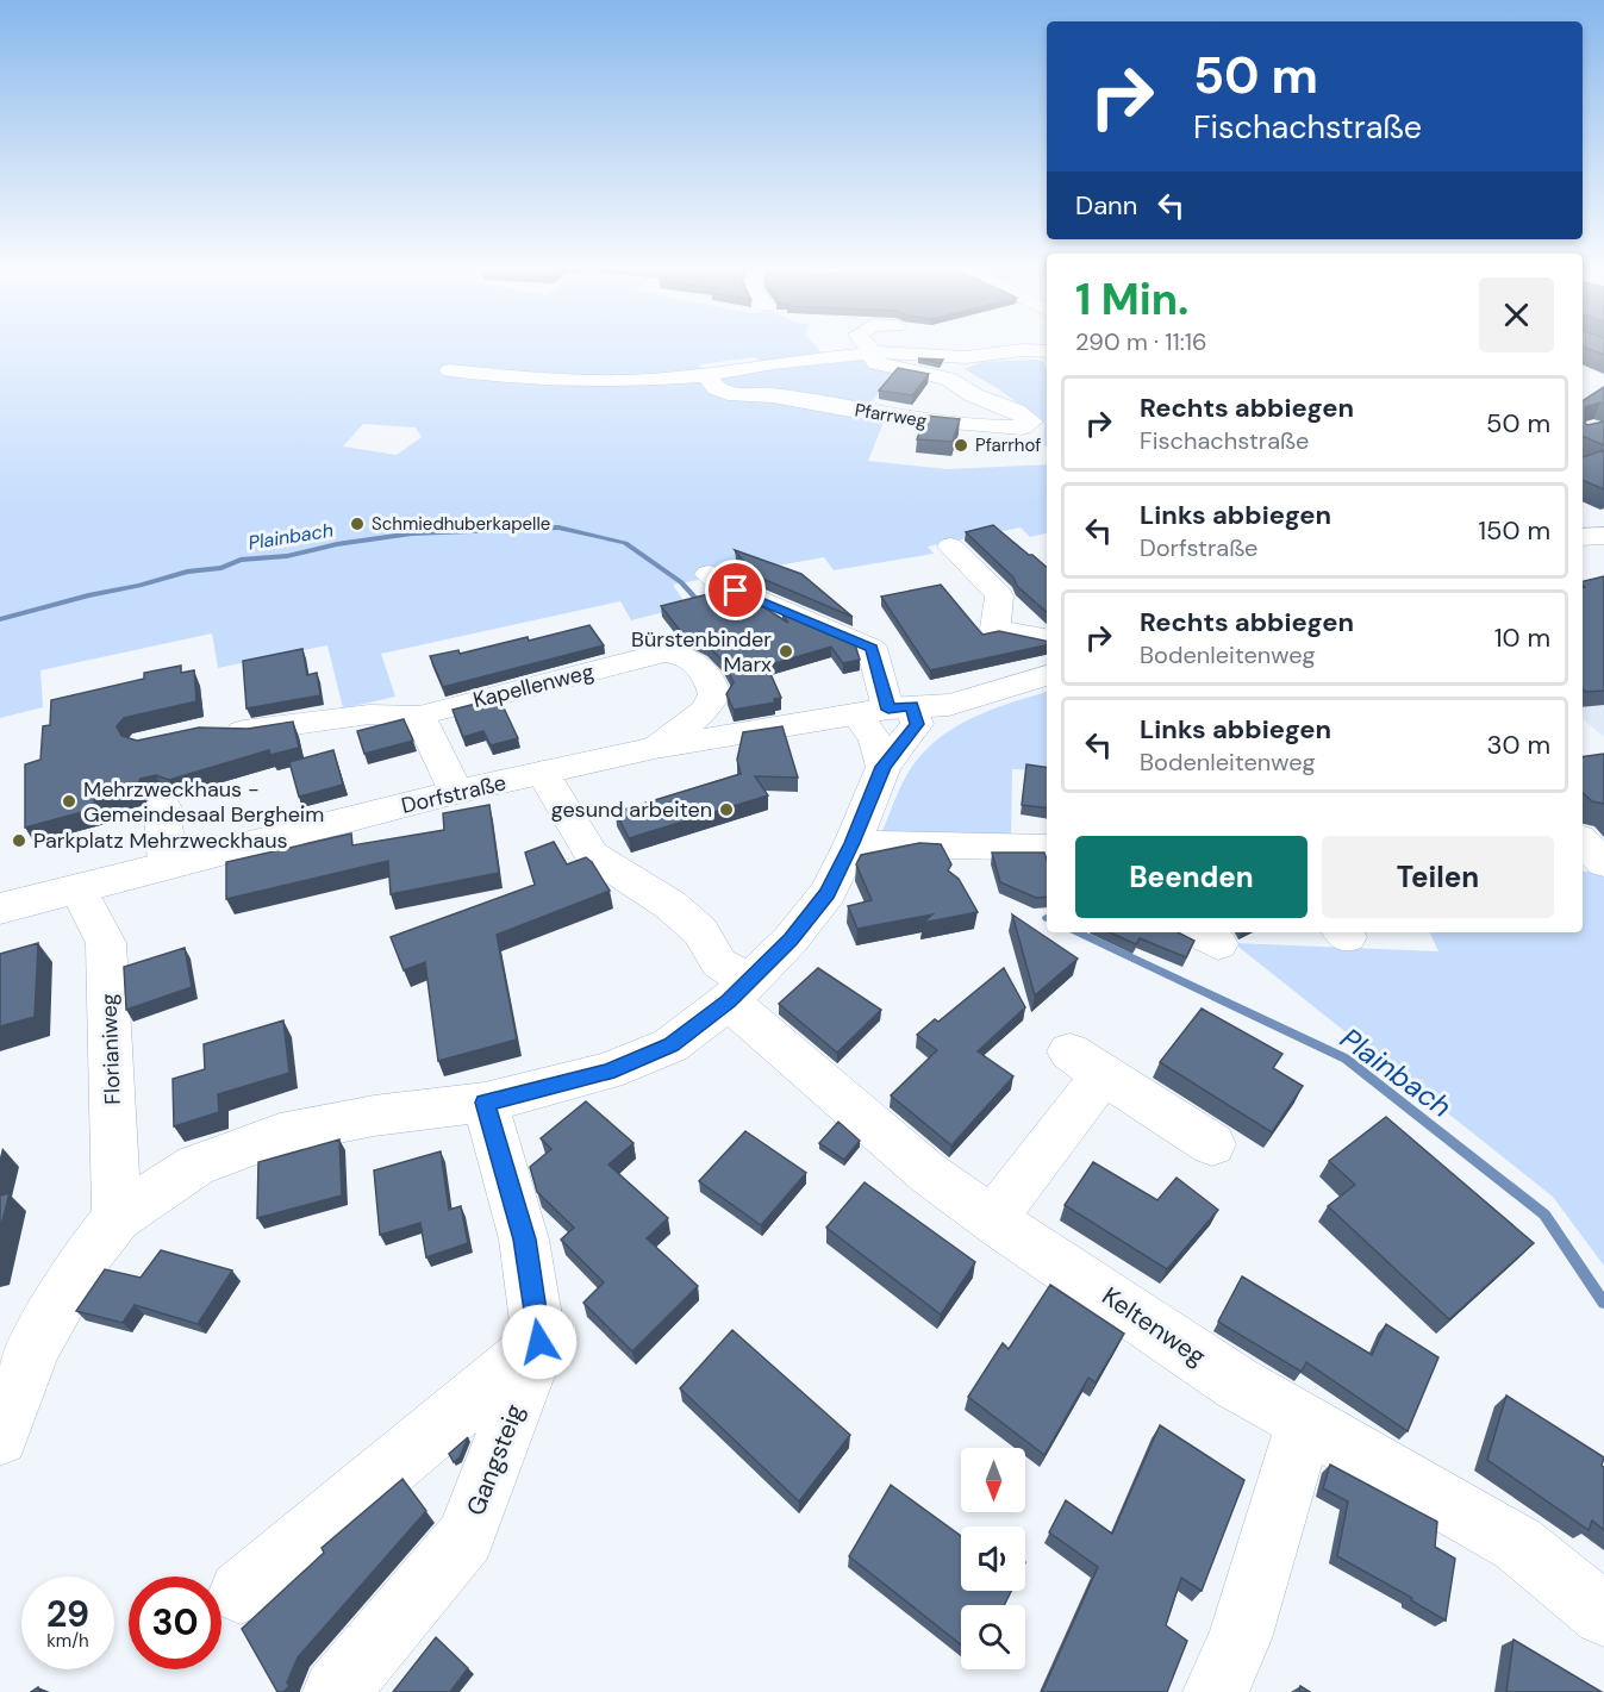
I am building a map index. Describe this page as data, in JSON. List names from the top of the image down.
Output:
{
  "streets": {
    "main road": ["Dorfstraße"],
    "street": [
      "Pfarrweg",
      "Kapellenweg",
      "Florianiweg",
      "Keltenweg",
      "Gangsteig"
    ]
  },
  "crossings": [
    ["Kapellenweg", "Dorfstraße"],
    ["Dorfstraße", "Florianiweg"],
    ["Dorfstraße", "Keltenweg"]
  ],
  "water": ["Plainbach"],
  "places": [
    "Pfarrhof",
    "Schmiedhuberkapelle",
    "Bürstenbinder Marx",
    "Mehrzweckhaus - Gemeindesaal Bergheim",
    "gesund arbeiten",
    "Parkplatz Mehrzweckhaus"
  ],
  "north": "bottom",
  "page": {
    "turn": ["50 m", "Fischachstraße"],
    "then": "Dann",
    "heading": ["1 Min.", "290 m · 11:16"],
    "list": [
      {
        "name": "Rechts abbiegen",
        "note": "Fischachstraße",
        "value": "50 m"
      },
      {
        "name": "Links abbiegen",
        "note": "Dorfstraße",
        "value": "150 m"
      },
      {
        "name": "Rechts abbiegen",
        "note": "Bodenleitenweg",
        "value": "10 m"
      },
      {
        "name": "Links abbiegen",
        "note": "Bodenleitenweg",
        "value": "30 m"
      }
    ],
    "buttons": ["Beenden", "Teilen"],
    "speed": "29 km/h",
    "limit": "30"
  }
}
